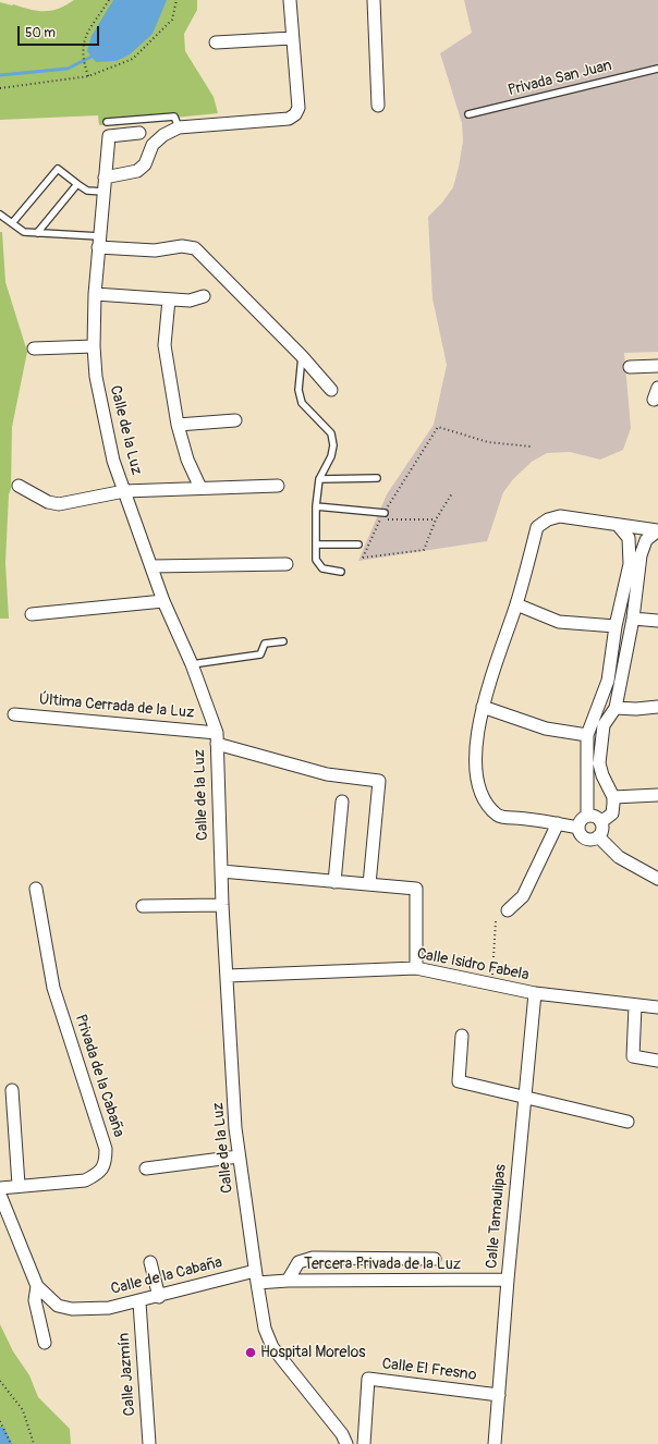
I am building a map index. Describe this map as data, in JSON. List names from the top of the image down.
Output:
{
  "streets": {
    "street": [
      "Calle de la Luz",
      "Última Cerrada de la Luz",
      "Calle Isidro Fabela",
      "Privada de la Cabaña",
      "Calle Tamaulipas",
      "Tercera Privada de la Luz",
      "Calle de la Cabaña",
      "Calle El Fresno",
      "Calle Jazmín"
    ],
    "lane": ["Privada San Juan"]
  },
  "crossings": [
    ["Calle de la Luz", "Última Cerrada de la Luz"],
    ["Calle de la Luz", "Calle Isidro Fabela"],
    ["Calle de la Luz", "Tercera Privada de la Luz"],
    ["Calle de la Luz", "Calle de la Cabaña"],
    ["Calle Isidro Fabela", "Calle Tamaulipas"],
    ["Calle Tamaulipas", "Tercera Privada de la Luz"],
    ["Calle Tamaulipas", "Calle El Fresno"],
    ["Tercera Privada de la Luz", "Calle de la Cabaña"],
    ["Calle de la Cabaña", "Calle Jazmín"]
  ],
  "places": ["Hospital Morelos"],
  "scale_bar": "50 m"
}
